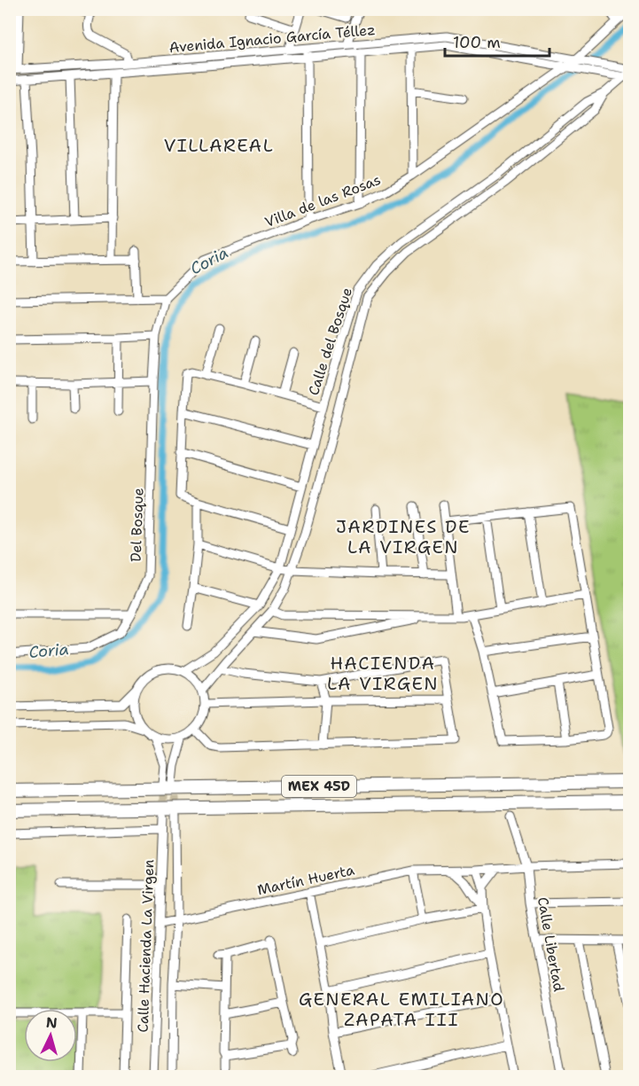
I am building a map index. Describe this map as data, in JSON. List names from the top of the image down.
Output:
{
  "streets": {
    "highway": ["MEX 45D"],
    "street": [
      "Avenida Ignacio García Téllez",
      "Villa de las Rosas",
      "Calle del Bosque",
      "Del Bosque",
      "Martín Huerta",
      "Calle Libertad",
      "Calle Hacienda La Virgen"
    ]
  },
  "crossings": [
    ["Avenida Ignacio García Téllez", "Villa de las Rosas"],
    ["Avenida Ignacio García Téllez", "Calle del Bosque"],
    ["Villa de las Rosas", "Del Bosque"],
    ["Martín Huerta", "Calle Hacienda La Virgen"]
  ],
  "districts": [
    "VILLAREAL",
    "JARDINES DE LA VIRGEN",
    "HACIENDA LA VIRGEN",
    "GENERAL EMILIANO ZAPATA III"
  ],
  "water": ["Coria"],
  "scale_bar": "100 m",
  "north": "top"
}
